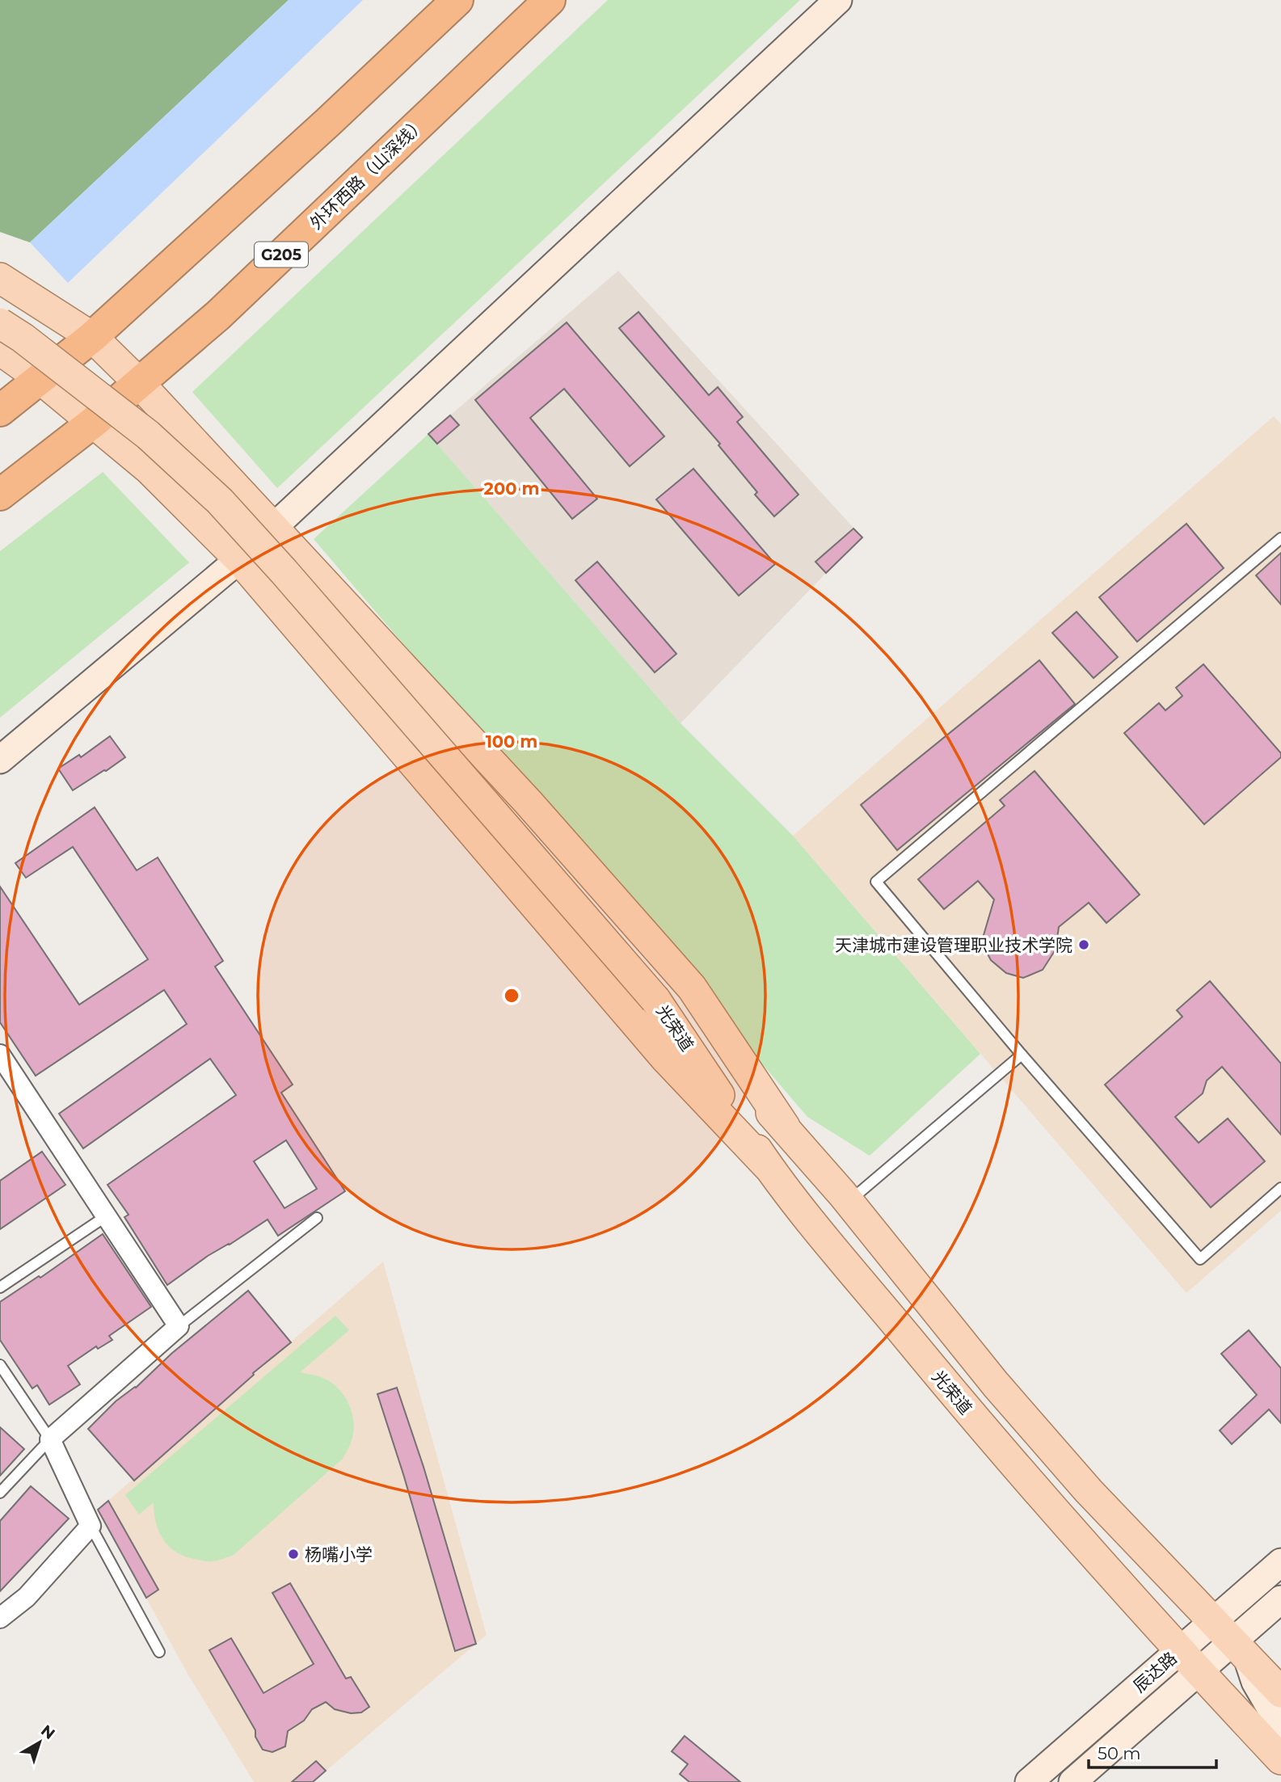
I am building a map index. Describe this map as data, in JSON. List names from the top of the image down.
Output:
{
  "streets": {
    "highway": ["外环西路（山深线）", "G205"],
    "main road": ["光荣道"],
    "street": ["辰达路"]
  },
  "crossings": [
    ["光荣道", "辰达路"]
  ],
  "places": ["天津城市建设管理职业技术学院", "杨嘴小学"],
  "scale_bar": "50 m",
  "north": "top right",
  "rings": ["200 m", "100 m"]
}
